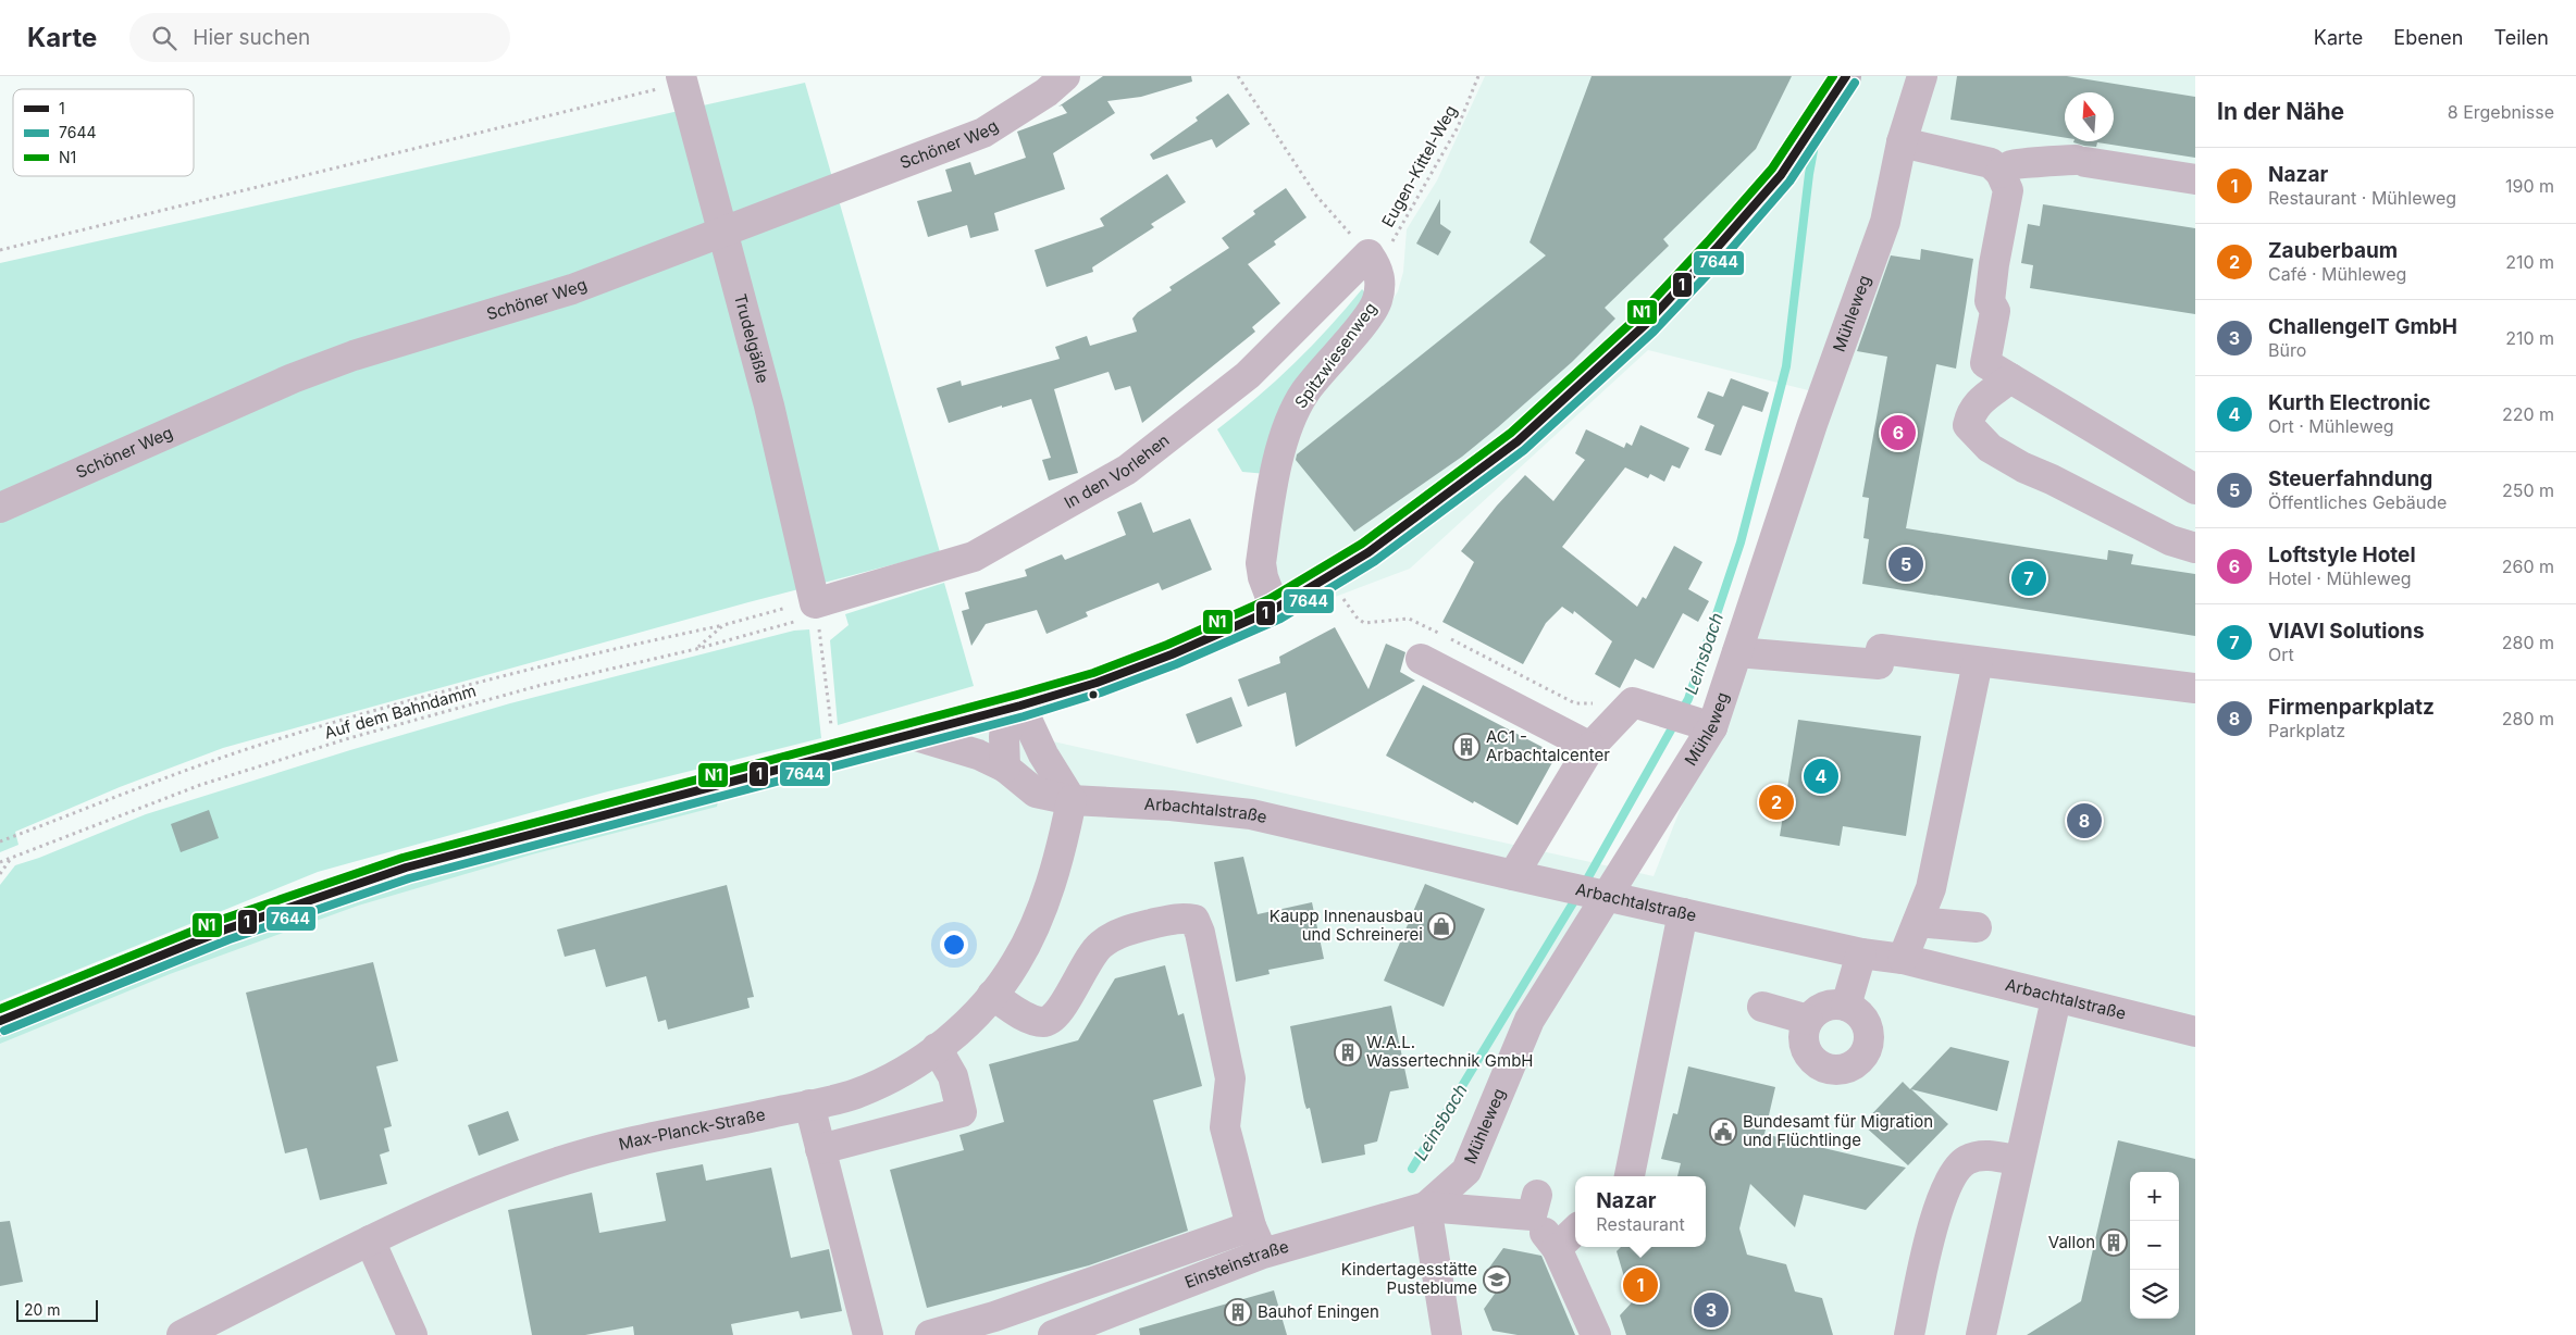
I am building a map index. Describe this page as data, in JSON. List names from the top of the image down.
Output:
{
  "streets": {
    "street": [
      "Schöner Weg",
      "Mühleweg",
      "Trudelgäßle",
      "Spitzwiesenweg",
      "In den Vorlehen",
      "Arbachtalstraße",
      "Max-Planck-Straße",
      "Einsteinstraße"
    ],
    "path": ["Eugen-Kittel-Weg", "Auf dem Bahndamm"]
  },
  "crossings": [
    ["Schöner Weg", "Trudelgäßle"],
    ["Eugen-Kittel-Weg", "Spitzwiesenweg"],
    ["Eugen-Kittel-Weg", "In den Vorlehen"],
    ["Mühleweg", "Arbachtalstraße"],
    ["Mühleweg", "Einsteinstraße"],
    ["Trudelgäßle", "In den Vorlehen"],
    ["Trudelgäßle", "Auf dem Bahndamm"],
    ["Spitzwiesenweg", "In den Vorlehen"],
    ["In den Vorlehen", "Auf dem Bahndamm"],
    ["Arbachtalstraße", "Max-Planck-Straße"]
  ],
  "water": ["Leinsbach"],
  "places": {
    "building": [
      "AC1 - Arbachtalcenter",
      "W.A.L. Wassertechnik GmbH",
      "Vallon",
      "Bauhof Eningen"
    ],
    "shop": ["Kaupp Innenausbau und Schreinerei"],
    "public building": ["Bundesamt für Migration und Flüchtlinge"],
    "school or university": ["Kindertagesstätte Pusteblume"]
  },
  "lines": ["transit line 1", "transit line N1", "transit line 7644"],
  "legend": ["1", "7644", "N1"],
  "scale_bar": "20 m",
  "north": "top",
  "page": {
    "header": "Karte",
    "search": "Hier suchen",
    "nav": ["Karte", "Ebenen", "Teilen"],
    "heading": ["In der Nähe", "8 Ergebnisse"],
    "list": [
      {
        "mark": "1",
        "name": "Nazar",
        "note": "Restaurant · Mühleweg",
        "value": "190 m"
      },
      {
        "mark": "2",
        "name": "Zauberbaum",
        "note": "Café · Mühleweg",
        "value": "210 m"
      },
      {
        "mark": "3",
        "name": "ChallengeIT GmbH",
        "note": "Büro",
        "value": "210 m"
      },
      {
        "mark": "4",
        "name": "Kurth Electronic",
        "note": "Ort · Mühleweg",
        "value": "220 m"
      },
      {
        "mark": "5",
        "name": "Steuerfahndung",
        "note": "Öffentliches Gebäude",
        "value": "250 m"
      },
      {
        "mark": "6",
        "name": "Loftstyle Hotel",
        "note": "Hotel · Mühleweg",
        "value": "260 m"
      },
      {
        "mark": "7",
        "name": "VIAVI Solutions",
        "note": "Ort",
        "value": "280 m"
      },
      {
        "mark": "8",
        "name": "Firmenparkplatz",
        "note": "Parkplatz",
        "value": "280 m"
      }
    ],
    "pins": [
      "6",
      "5",
      "7",
      "4",
      "2",
      "8",
      "1",
      "3"
    ],
    "map_buttons": ["+", "−"],
    "popup": ["Nazar", "Restaurant"],
    "scale": "20 m"
  }
}
